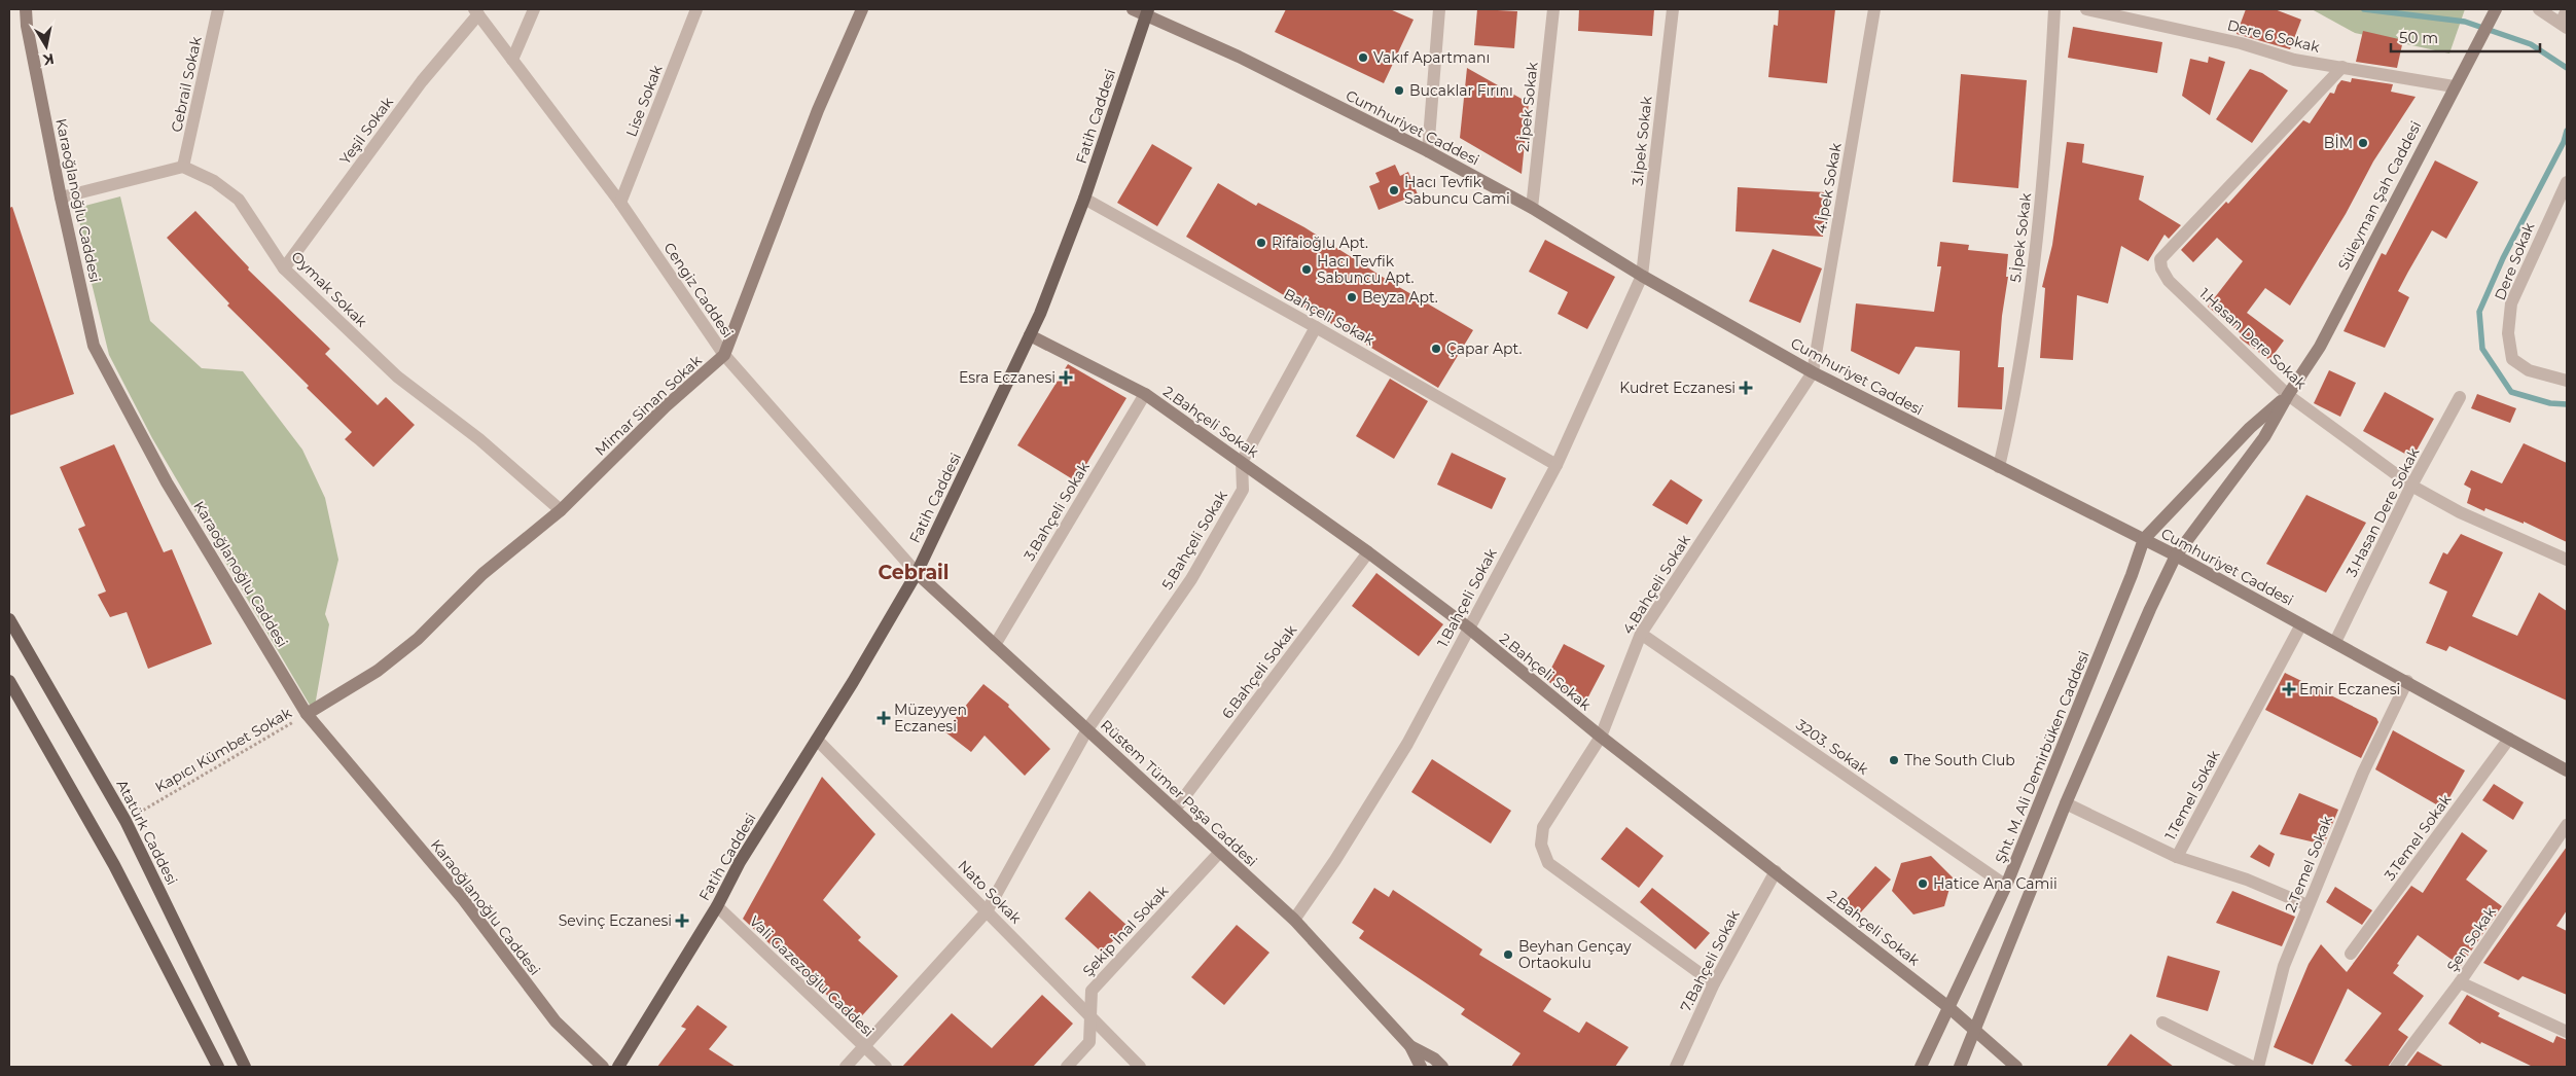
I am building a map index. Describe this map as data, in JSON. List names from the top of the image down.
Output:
{
  "streets": {
    "main road": ["Fatih Caddesi", "Atatürk Caddesi"],
    "street": [
      "Dere 6 Sokak",
      "Cebrail Sokak",
      "Lise Sokak",
      "2.İpek Sokak",
      "Cumhuriyet Caddesi",
      "Yeşil Sokak",
      "3.İpek Sokak",
      "4.İpek Sokak",
      "Süleyman Şah Caddesi",
      "Karaoğlanoğlu Caddesi",
      "5.İpek Sokak",
      "Dere Sokak",
      "Oymak Sokak",
      "Cengiz Caddesi",
      "Bahçeli Sokak",
      "1.Hasan Dere Sokak",
      "Mimar Sinan Sokak",
      "2.Bahçeli Sokak",
      "3.Bahçeli Sokak",
      "3.Hasan Dere Sokak",
      "5.Bahçeli Sokak",
      "4.Bahçeli Sokak",
      "1.Bahçeli Sokak",
      "6.Bahçeli Sokak",
      "3203. Sokak",
      "Şht. M. Ali Demirbüken Caddesi",
      "Rüstem Tümer Paşa Caddesi",
      "1.Temel Sokak",
      "3.Temel Sokak",
      "2.Temel Sokak",
      "Nato Sokak",
      "Şekip İnal Sokak",
      "Şen Sokak",
      "7.Bahçeli Sokak",
      "Vali Gazezoğlu Caddesi"
    ],
    "path": ["Kapıcı Kümbet Sokak"]
  },
  "crossings": [
    ["Dere 6 Sokak", "Süleyman Şah Caddesi"],
    ["Dere 6 Sokak", "1.Hasan Dere Sokak"],
    ["Cebrail Sokak", "Oymak Sokak"],
    ["Lise Sokak", "Cengiz Caddesi"],
    ["2.İpek Sokak", "Cumhuriyet Caddesi"],
    ["Fatih Caddesi", "Cumhuriyet Caddesi"],
    ["Fatih Caddesi", "Cengiz Caddesi"],
    ["Fatih Caddesi", "Bahçeli Sokak"],
    ["Fatih Caddesi", "2.Bahçeli Sokak"],
    ["Fatih Caddesi", "Rüstem Tümer Paşa Caddesi"],
    ["Fatih Caddesi", "Nato Sokak"],
    ["Fatih Caddesi", "Vali Gazezoğlu Caddesi"],
    ["Cumhuriyet Caddesi", "3.İpek Sokak"],
    ["Cumhuriyet Caddesi", "4.İpek Sokak"],
    ["Cumhuriyet Caddesi", "Süleyman Şah Caddesi"],
    ["Cumhuriyet Caddesi", "5.İpek Sokak"],
    ["Cumhuriyet Caddesi", "3.Hasan Dere Sokak"],
    ["Cumhuriyet Caddesi", "4.Bahçeli Sokak"],
    ["Cumhuriyet Caddesi", "1.Bahçeli Sokak"],
    ["Cumhuriyet Caddesi", "Şht. M. Ali Demirbüken Caddesi"],
    ["Cumhuriyet Caddesi", "1.Temel Sokak"],
    ["Cumhuriyet Caddesi", "3.Temel Sokak"],
    ["Cumhuriyet Caddesi", "2.Temel Sokak"],
    ["Yeşil Sokak", "Oymak Sokak"],
    ["Yeşil Sokak", "Cengiz Caddesi"],
    ["3.İpek Sokak", "1.Bahçeli Sokak"],
    ["4.İpek Sokak", "4.Bahçeli Sokak"],
    ["Süleyman Şah Caddesi", "1.Hasan Dere Sokak"],
    ["Süleyman Şah Caddesi", "Şht. M. Ali Demirbüken Caddesi"],
    ["Karaoğlanoğlu Caddesi", "Mimar Sinan Sokak"],
    ["Karaoğlanoğlu Caddesi", "Kapıcı Kümbet Sokak"],
    ["Oymak Sokak", "Mimar Sinan Sokak"],
    ["Cengiz Caddesi", "Mimar Sinan Sokak"],
    ["Cengiz Caddesi", "Rüstem Tümer Paşa Caddesi"],
    ["Bahçeli Sokak", "1.Bahçeli Sokak"],
    ["1.Hasan Dere Sokak", "3.Hasan Dere Sokak"],
    ["Mimar Sinan Sokak", "Kapıcı Kümbet Sokak"],
    ["2.Bahçeli Sokak", "3.Bahçeli Sokak"],
    ["2.Bahçeli Sokak", "5.Bahçeli Sokak"],
    ["2.Bahçeli Sokak", "4.Bahçeli Sokak"],
    ["2.Bahçeli Sokak", "1.Bahçeli Sokak"],
    ["2.Bahçeli Sokak", "6.Bahçeli Sokak"],
    ["2.Bahçeli Sokak", "Şht. M. Ali Demirbüken Caddesi"],
    ["2.Bahçeli Sokak", "7.Bahçeli Sokak"],
    ["3.Bahçeli Sokak", "Rüstem Tümer Paşa Caddesi"],
    ["5.Bahçeli Sokak", "Rüstem Tümer Paşa Caddesi"],
    ["5.Bahçeli Sokak", "Nato Sokak"],
    ["5.Bahçeli Sokak", "Vali Gazezoğlu Caddesi"],
    ["4.Bahçeli Sokak", "3203. Sokak"],
    ["4.Bahçeli Sokak", "7.Bahçeli Sokak"],
    ["1.Bahçeli Sokak", "Rüstem Tümer Paşa Caddesi"],
    ["6.Bahçeli Sokak", "Rüstem Tümer Paşa Caddesi"],
    ["3203. Sokak", "Şht. M. Ali Demirbüken Caddesi"],
    ["Kapıcı Kümbet Sokak", "Atatürk Caddesi"],
    ["Rüstem Tümer Paşa Caddesi", "Şekip İnal Sokak"],
    ["1.Temel Sokak", "2.Temel Sokak"],
    ["Nato Sokak", "Şekip İnal Sokak"]
  ],
  "districts": ["Cebrail"],
  "places": {
    "other": [
      "Vakıf Apartmanı",
      "Bucaklar Fırını",
      "BİM",
      "Hacı Tevfik Sabuncu Cami",
      "Rifaioğlu Apt.",
      "Hacı Tevfik Sabuncu Apt.",
      "Beyza Apt.",
      "Çapar Apt.",
      "The South Club",
      "Hatice Ana Camii",
      "Beyhan Gençay Ortaokulu"
    ],
    "health": [
      "Esra Eczanesi",
      "Kudret Eczanesi",
      "Emir Eczanesi",
      "Müzeyyen Eczanesi",
      "Sevinç Eczanesi"
    ]
  },
  "scale_bar": "50 m",
  "north": "bottom"
}
